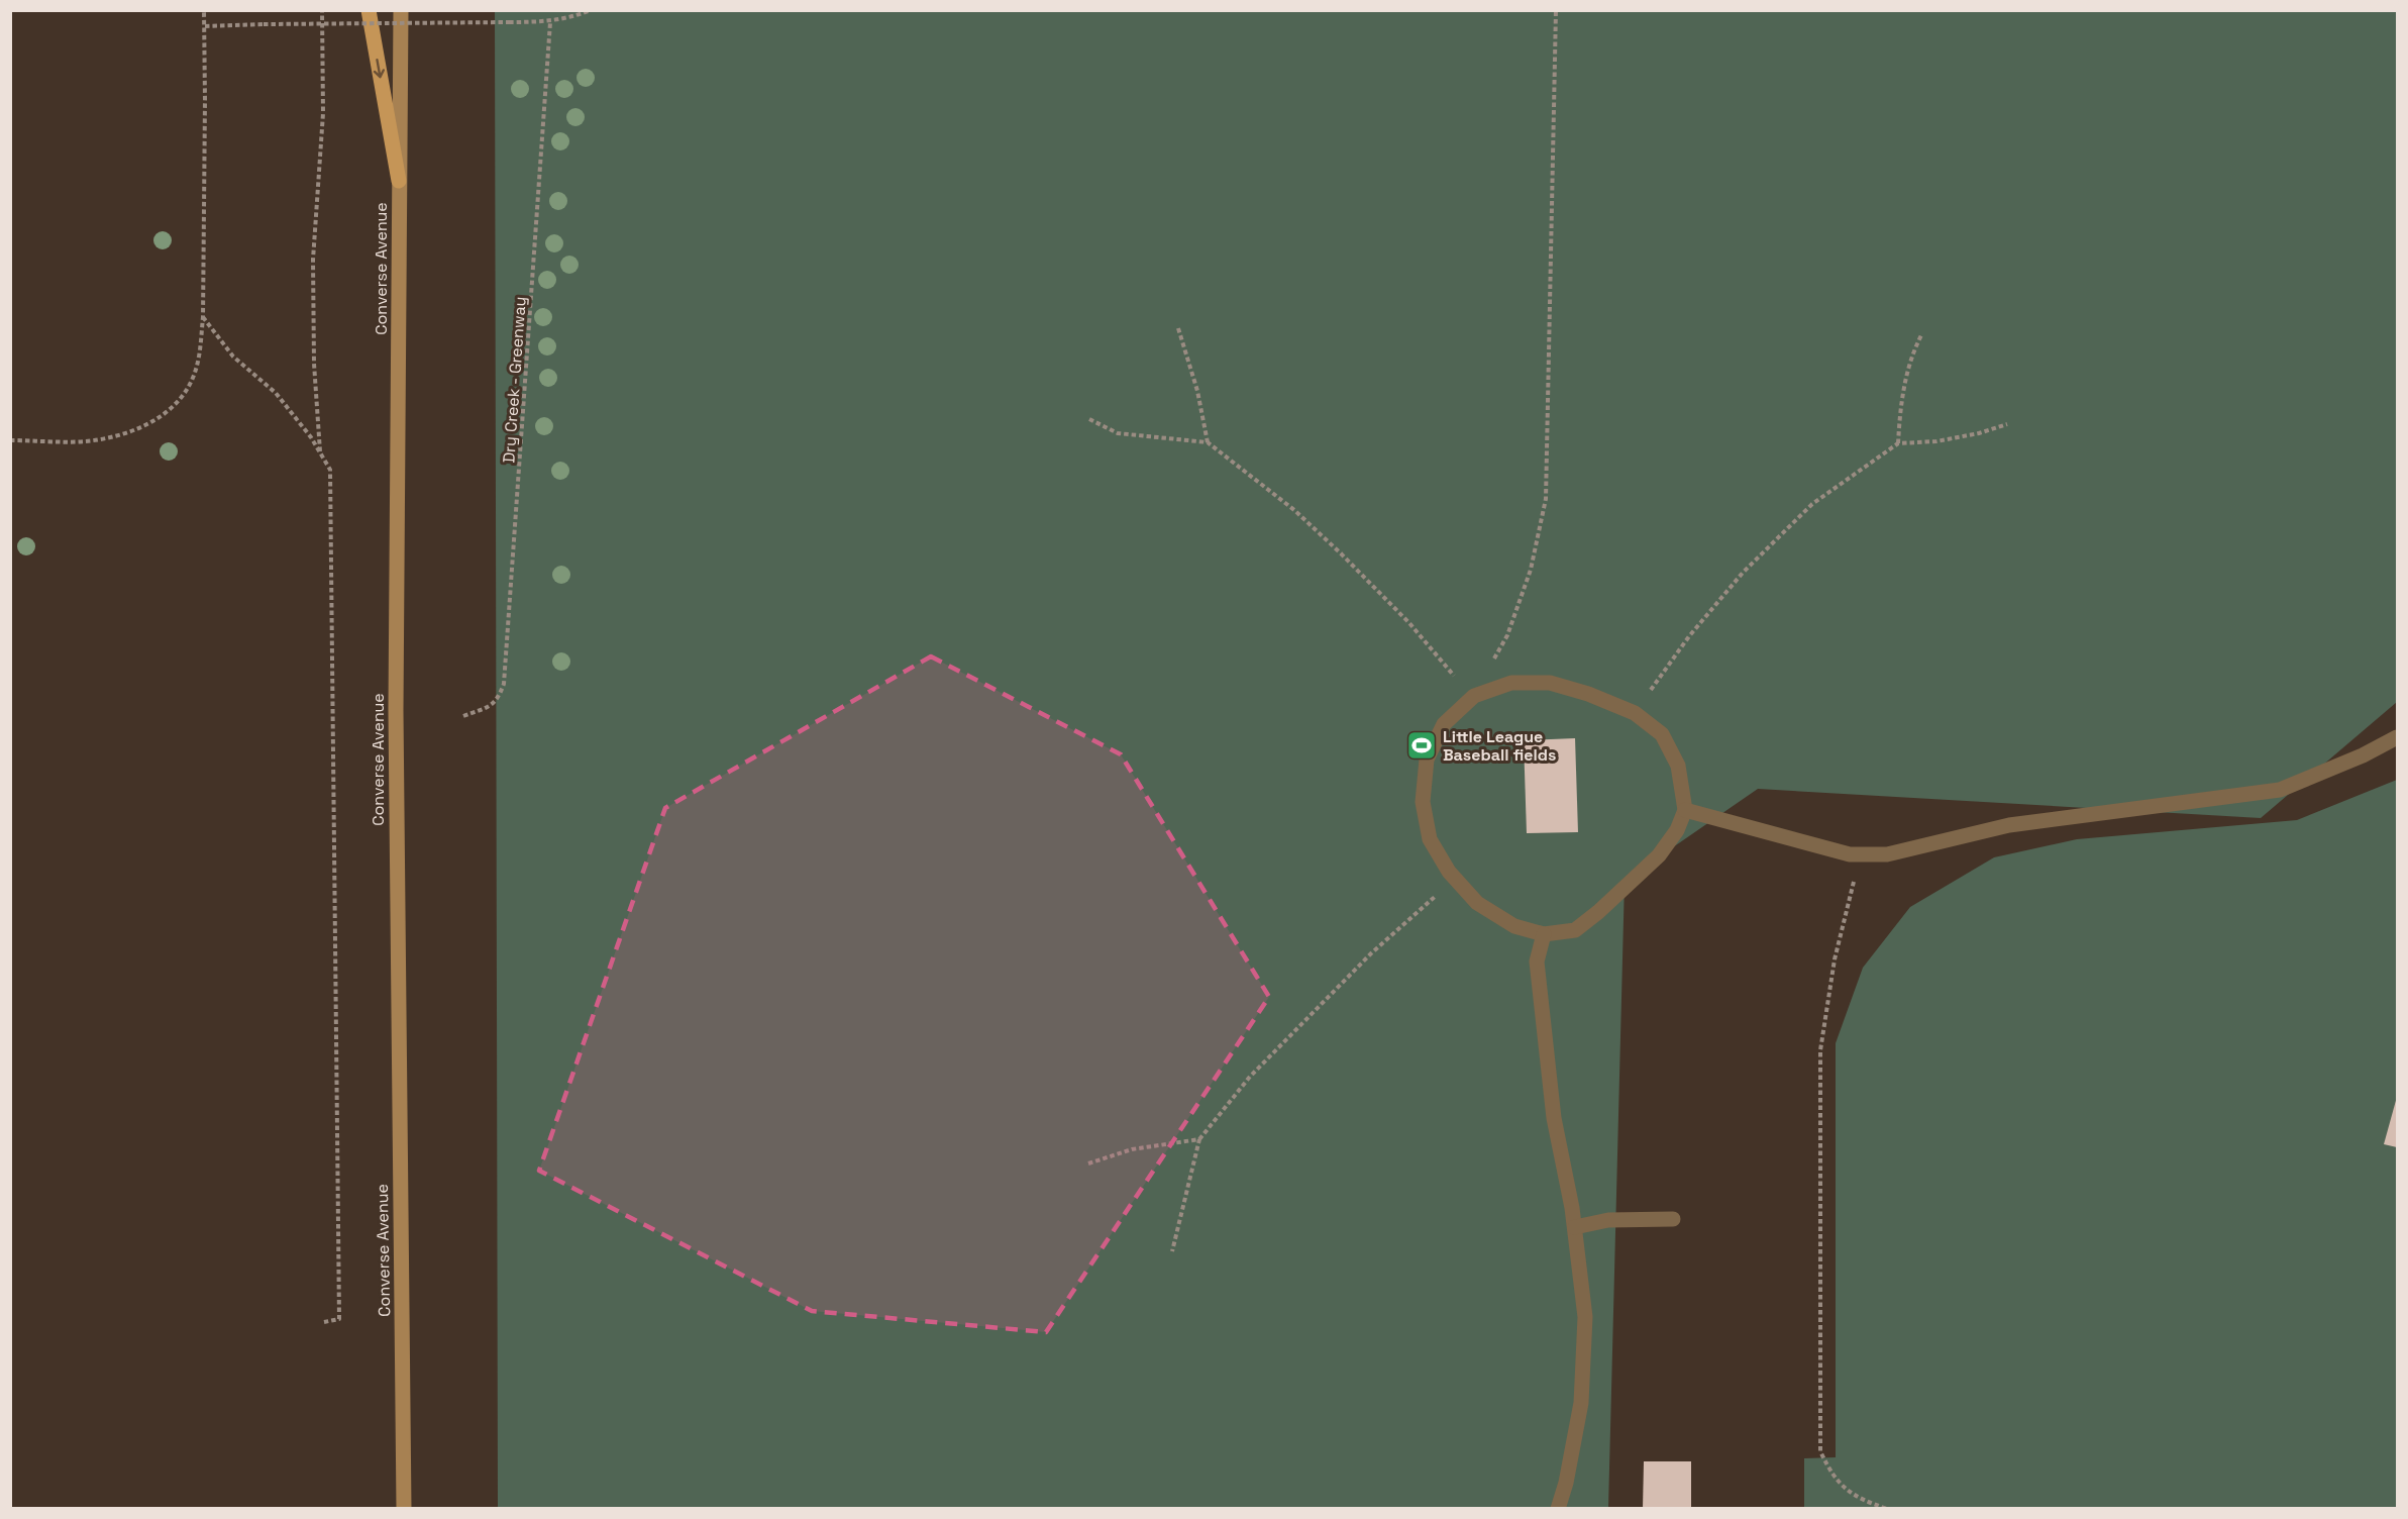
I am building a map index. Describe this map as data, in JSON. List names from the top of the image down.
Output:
{
  "streets": {
    "main road": ["Converse Avenue"],
    "path": ["Dry Creek - Greenway"]
  },
  "places": {
    "sports": ["Little League Baseball fields"]
  }
}
